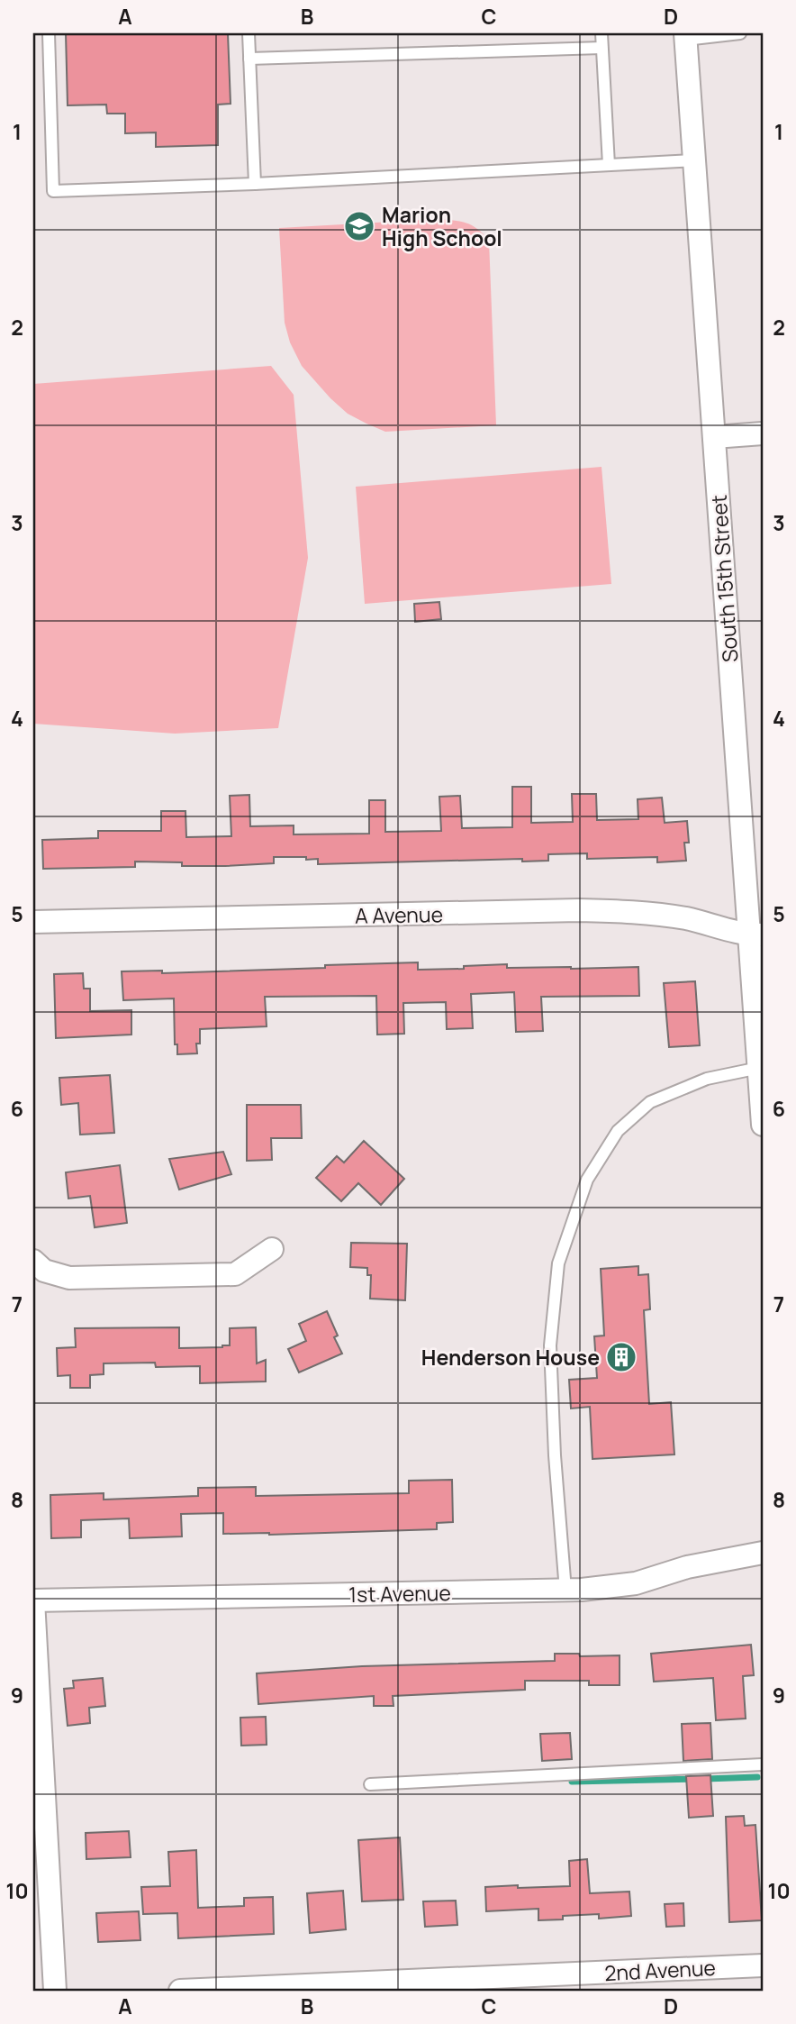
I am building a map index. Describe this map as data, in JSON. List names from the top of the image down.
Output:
{
  "streets": {
    "street": [
      "South 15th Street",
      "A Avenue",
      "1st Avenue",
      "2nd Avenue"
    ]
  },
  "crossings": [
    ["South 15th Street", "A Avenue"]
  ],
  "places": {
    "school or university": ["Marion High School"],
    "building": ["Henderson House"]
  },
  "grid": {
    "columns": [
      "A",
      "B",
      "C",
      "D"
    ],
    "rows": [
      "1",
      "2",
      "3",
      "4",
      "5",
      "6",
      "7",
      "8",
      "9",
      "10"
    ]
  }
}
